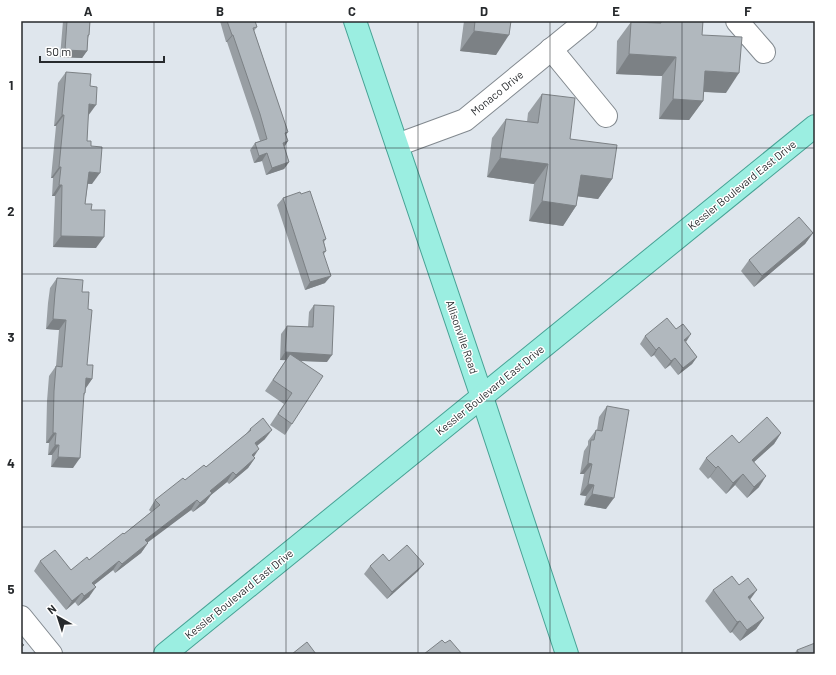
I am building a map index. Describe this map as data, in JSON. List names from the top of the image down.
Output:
{
  "streets": {
    "main road": ["Kessler Boulevard East Drive", "Allisonville Road"],
    "street": ["Monaco Drive"]
  },
  "crossings": [
    ["Monaco Drive", "Allisonville Road"],
    ["Kessler Boulevard East Drive", "Allisonville Road"]
  ],
  "scale_bar": "50 m",
  "north": "top left",
  "grid": {
    "columns": [
      "A",
      "B",
      "C",
      "D",
      "E",
      "F"
    ],
    "rows": [
      "1",
      "2",
      "3",
      "4",
      "5"
    ]
  }
}
